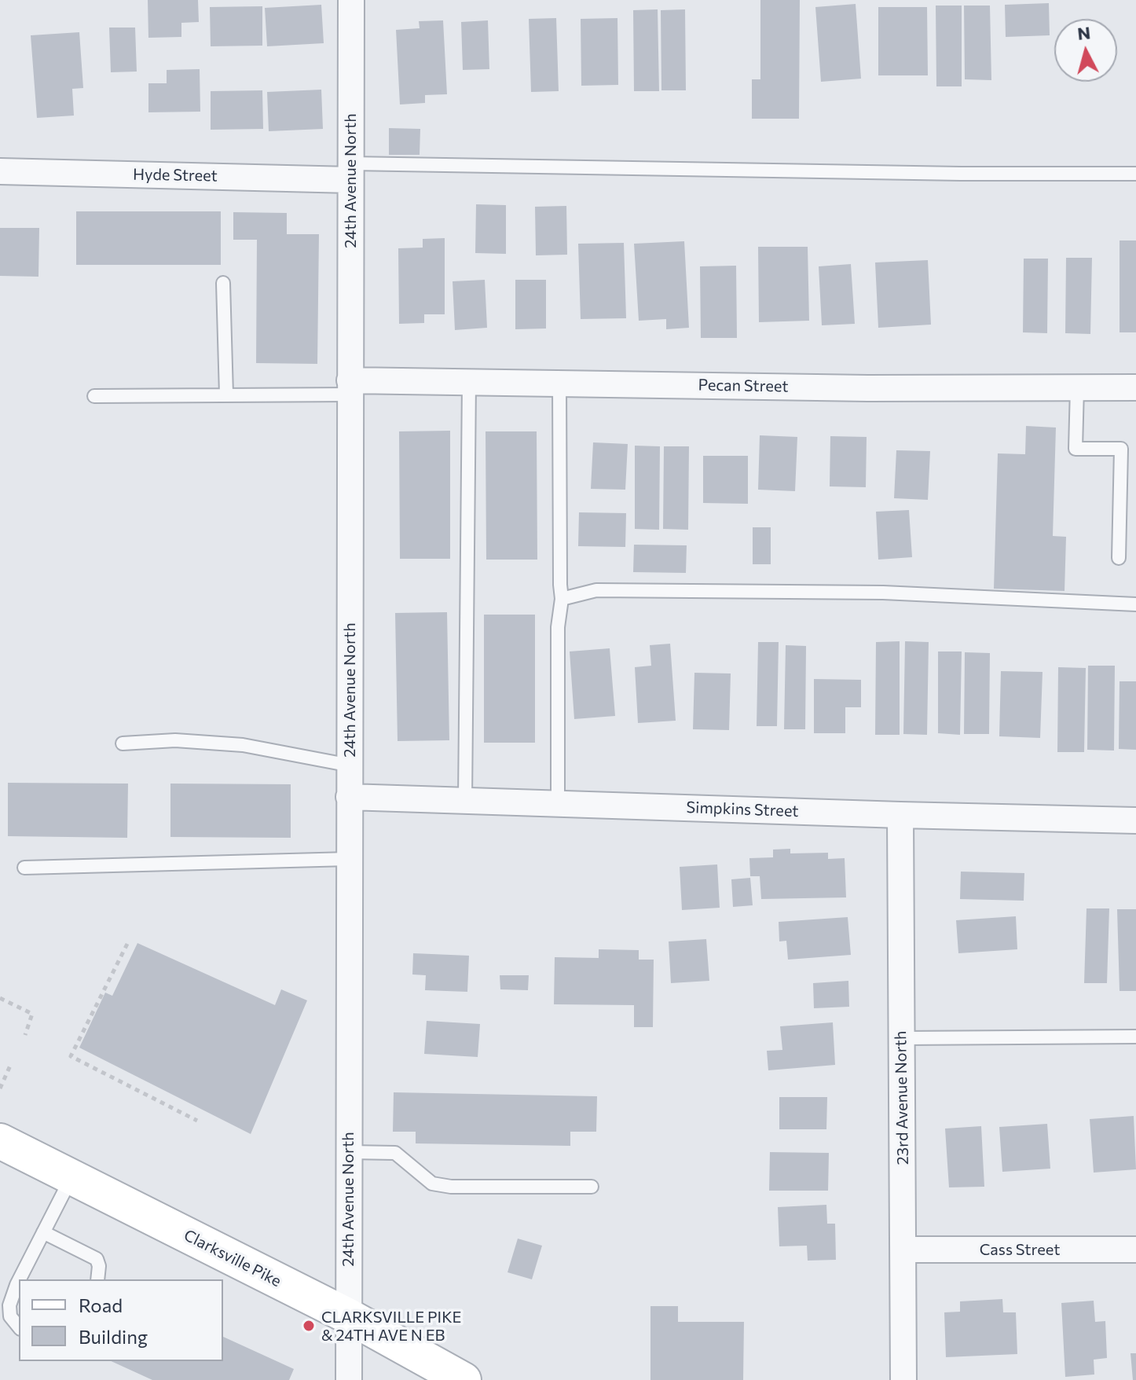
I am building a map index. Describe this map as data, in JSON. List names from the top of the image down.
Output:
{
  "streets": {
    "main road": ["Clarksville Pike"],
    "street": [
      "Hyde Street",
      "24th Avenue North",
      "Pecan Street",
      "Simpkins Street",
      "23rd Avenue North",
      "Cass Street"
    ]
  },
  "crossings": [
    ["Hyde Street", "24th Avenue North"],
    ["24th Avenue North", "Pecan Street"],
    ["24th Avenue North", "Simpkins Street"],
    ["24th Avenue North", "Clarksville Pike"],
    ["Simpkins Street", "23rd Avenue North"],
    ["23rd Avenue North", "Cass Street"]
  ],
  "places": ["CLARKSVILLE PIKE & 24TH AVE N EB"],
  "legend": ["Road", "Building"],
  "north": "top"
}
